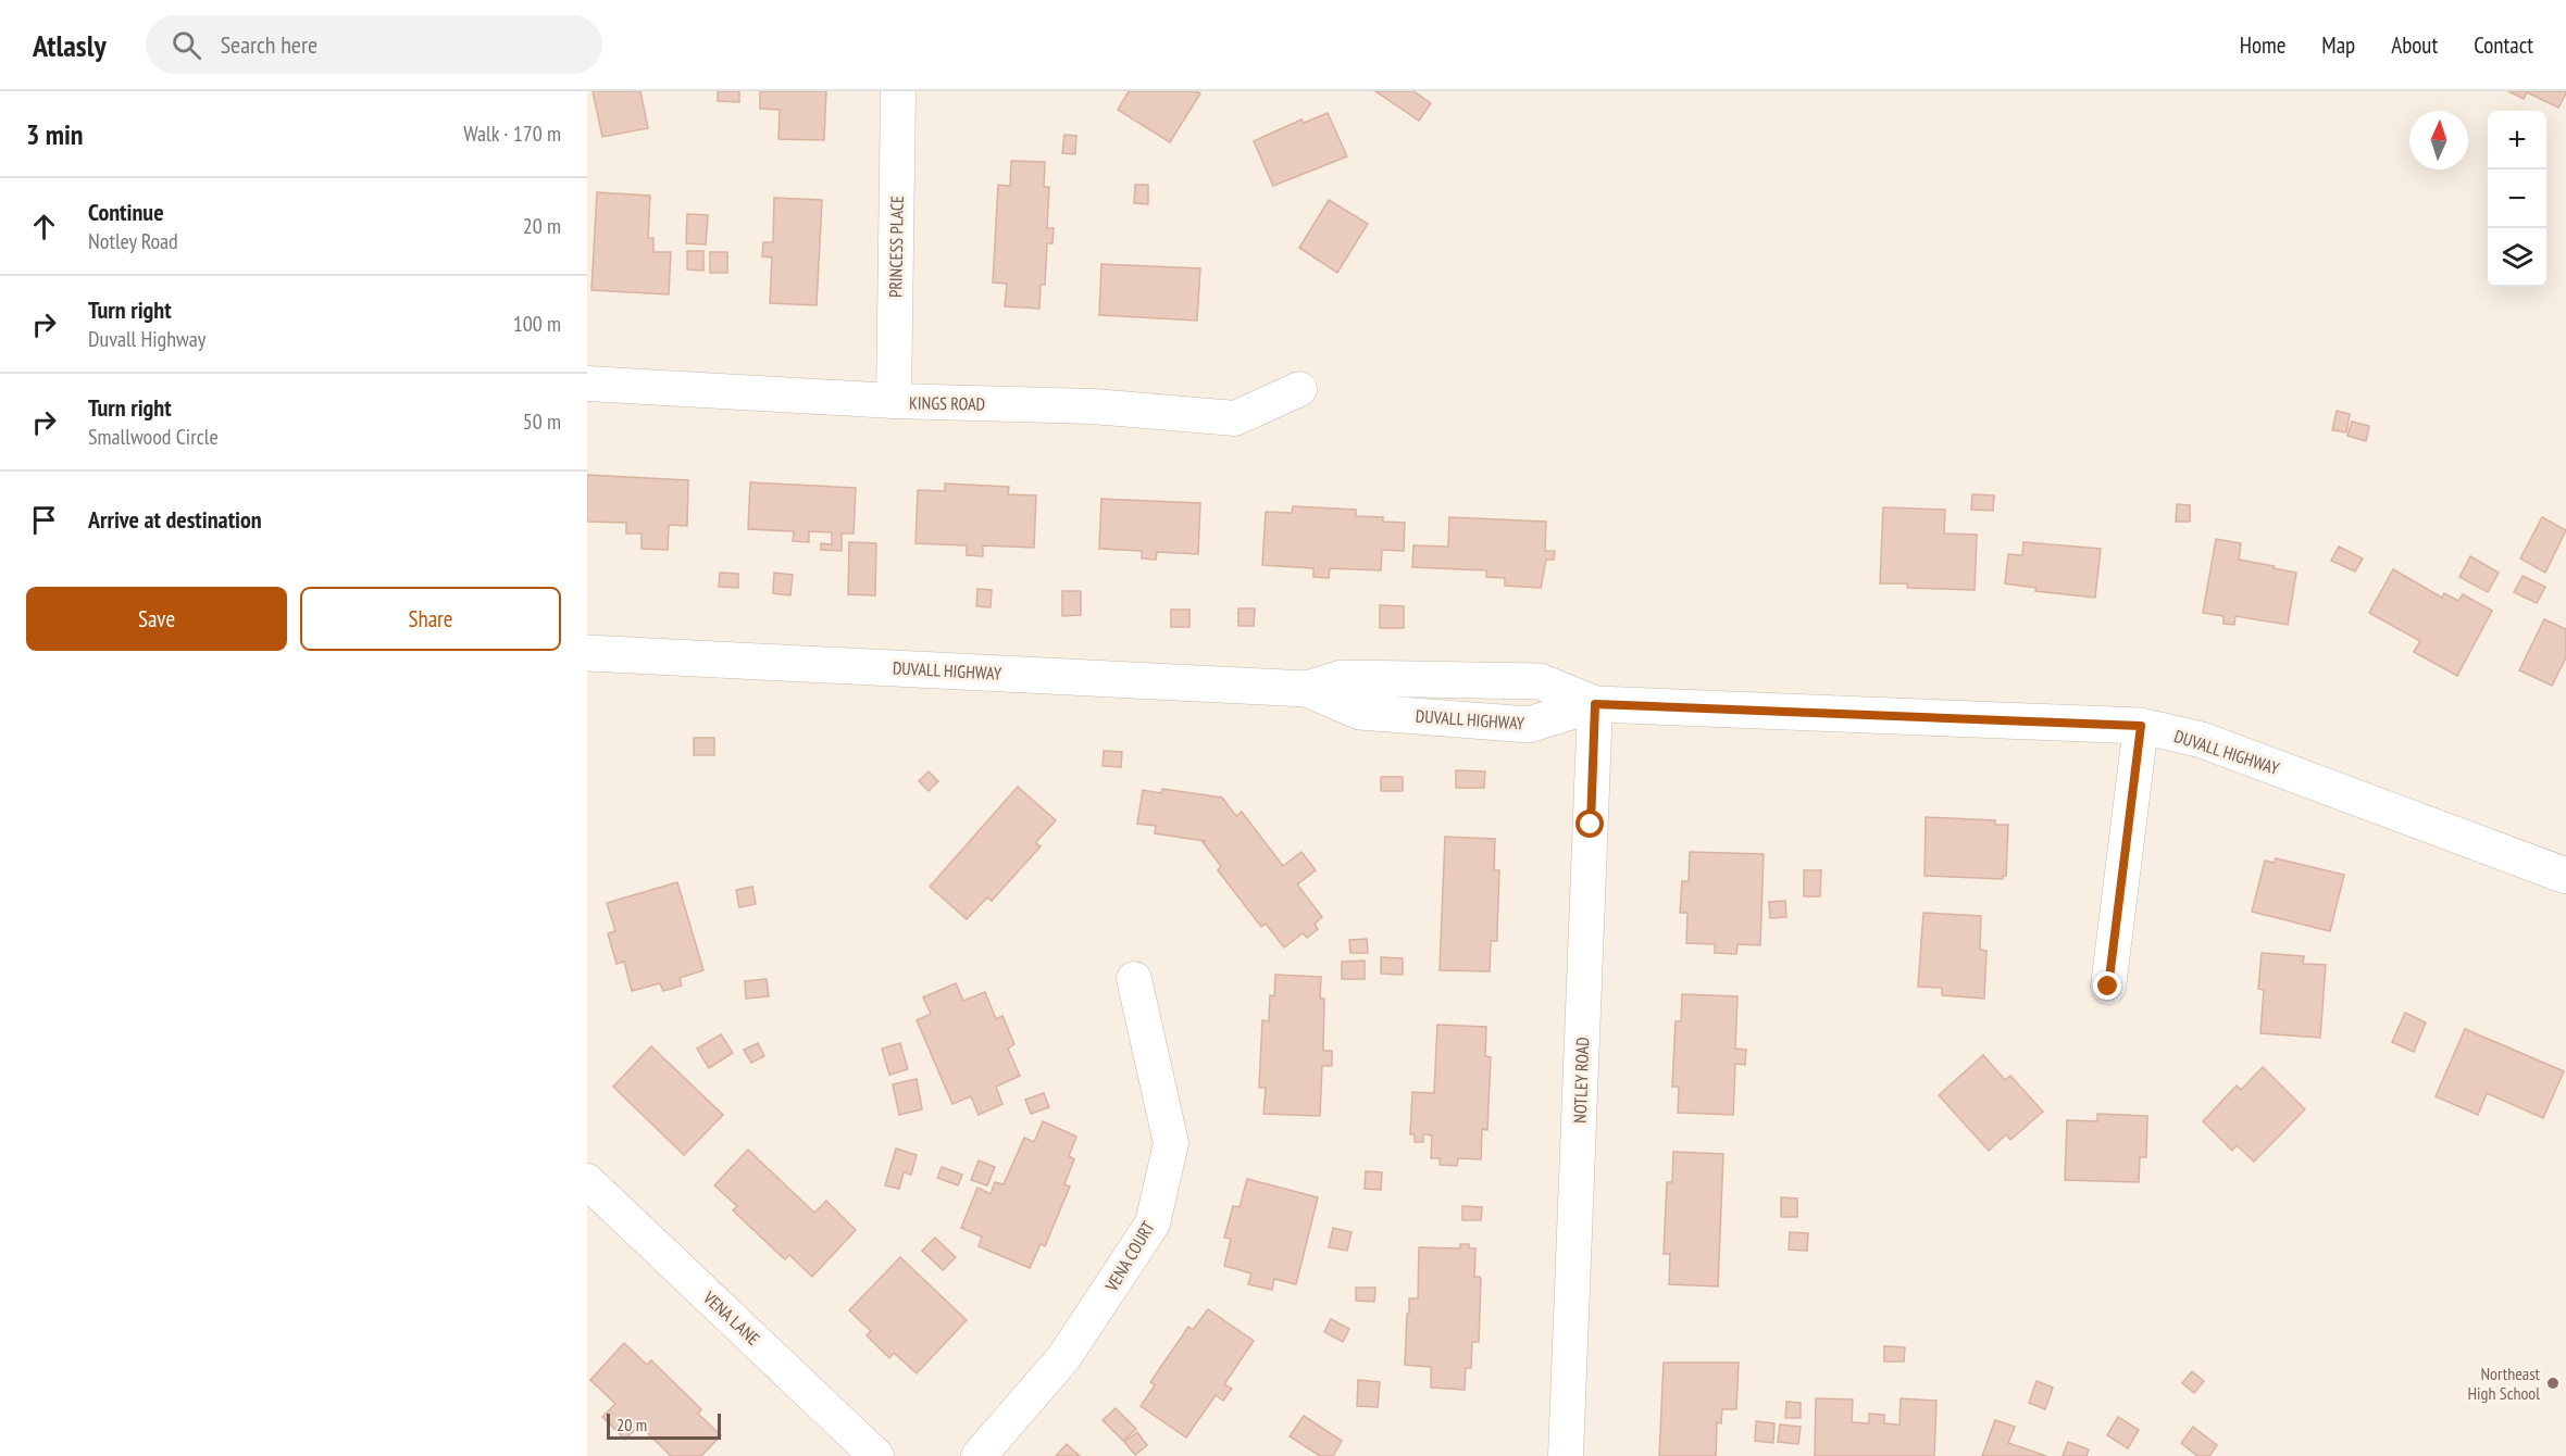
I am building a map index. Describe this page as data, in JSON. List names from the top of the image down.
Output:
{
  "streets": {
    "street": [
      "PRINCESS PLACE",
      "KINGS ROAD",
      "DUVALL HIGHWAY",
      "NOTLEY ROAD",
      "VENA COURT",
      "VENA LANE"
    ]
  },
  "crossings": [
    ["PRINCESS PLACE", "KINGS ROAD"],
    ["DUVALL HIGHWAY", "NOTLEY ROAD"]
  ],
  "places": ["Northeast High School"],
  "scale_bar": "20 m",
  "north": "top",
  "page": {
    "header": "Atlasly",
    "search": "Search here",
    "nav": [
      "Home",
      "Map",
      "About",
      "Contact"
    ],
    "heading": ["3 min", "Walk · 170 m"],
    "map_buttons": ["+", "−"],
    "list": [
      ["Continue", "Notley Road", "20 m"],
      ["Turn right", "Duvall Highway", "100 m"],
      ["Turn right", "Smallwood Circle", "50 m"],
      "Arrive at destination"
    ],
    "buttons": ["Save", "Share"],
    "scale": "20 m"
  }
}
